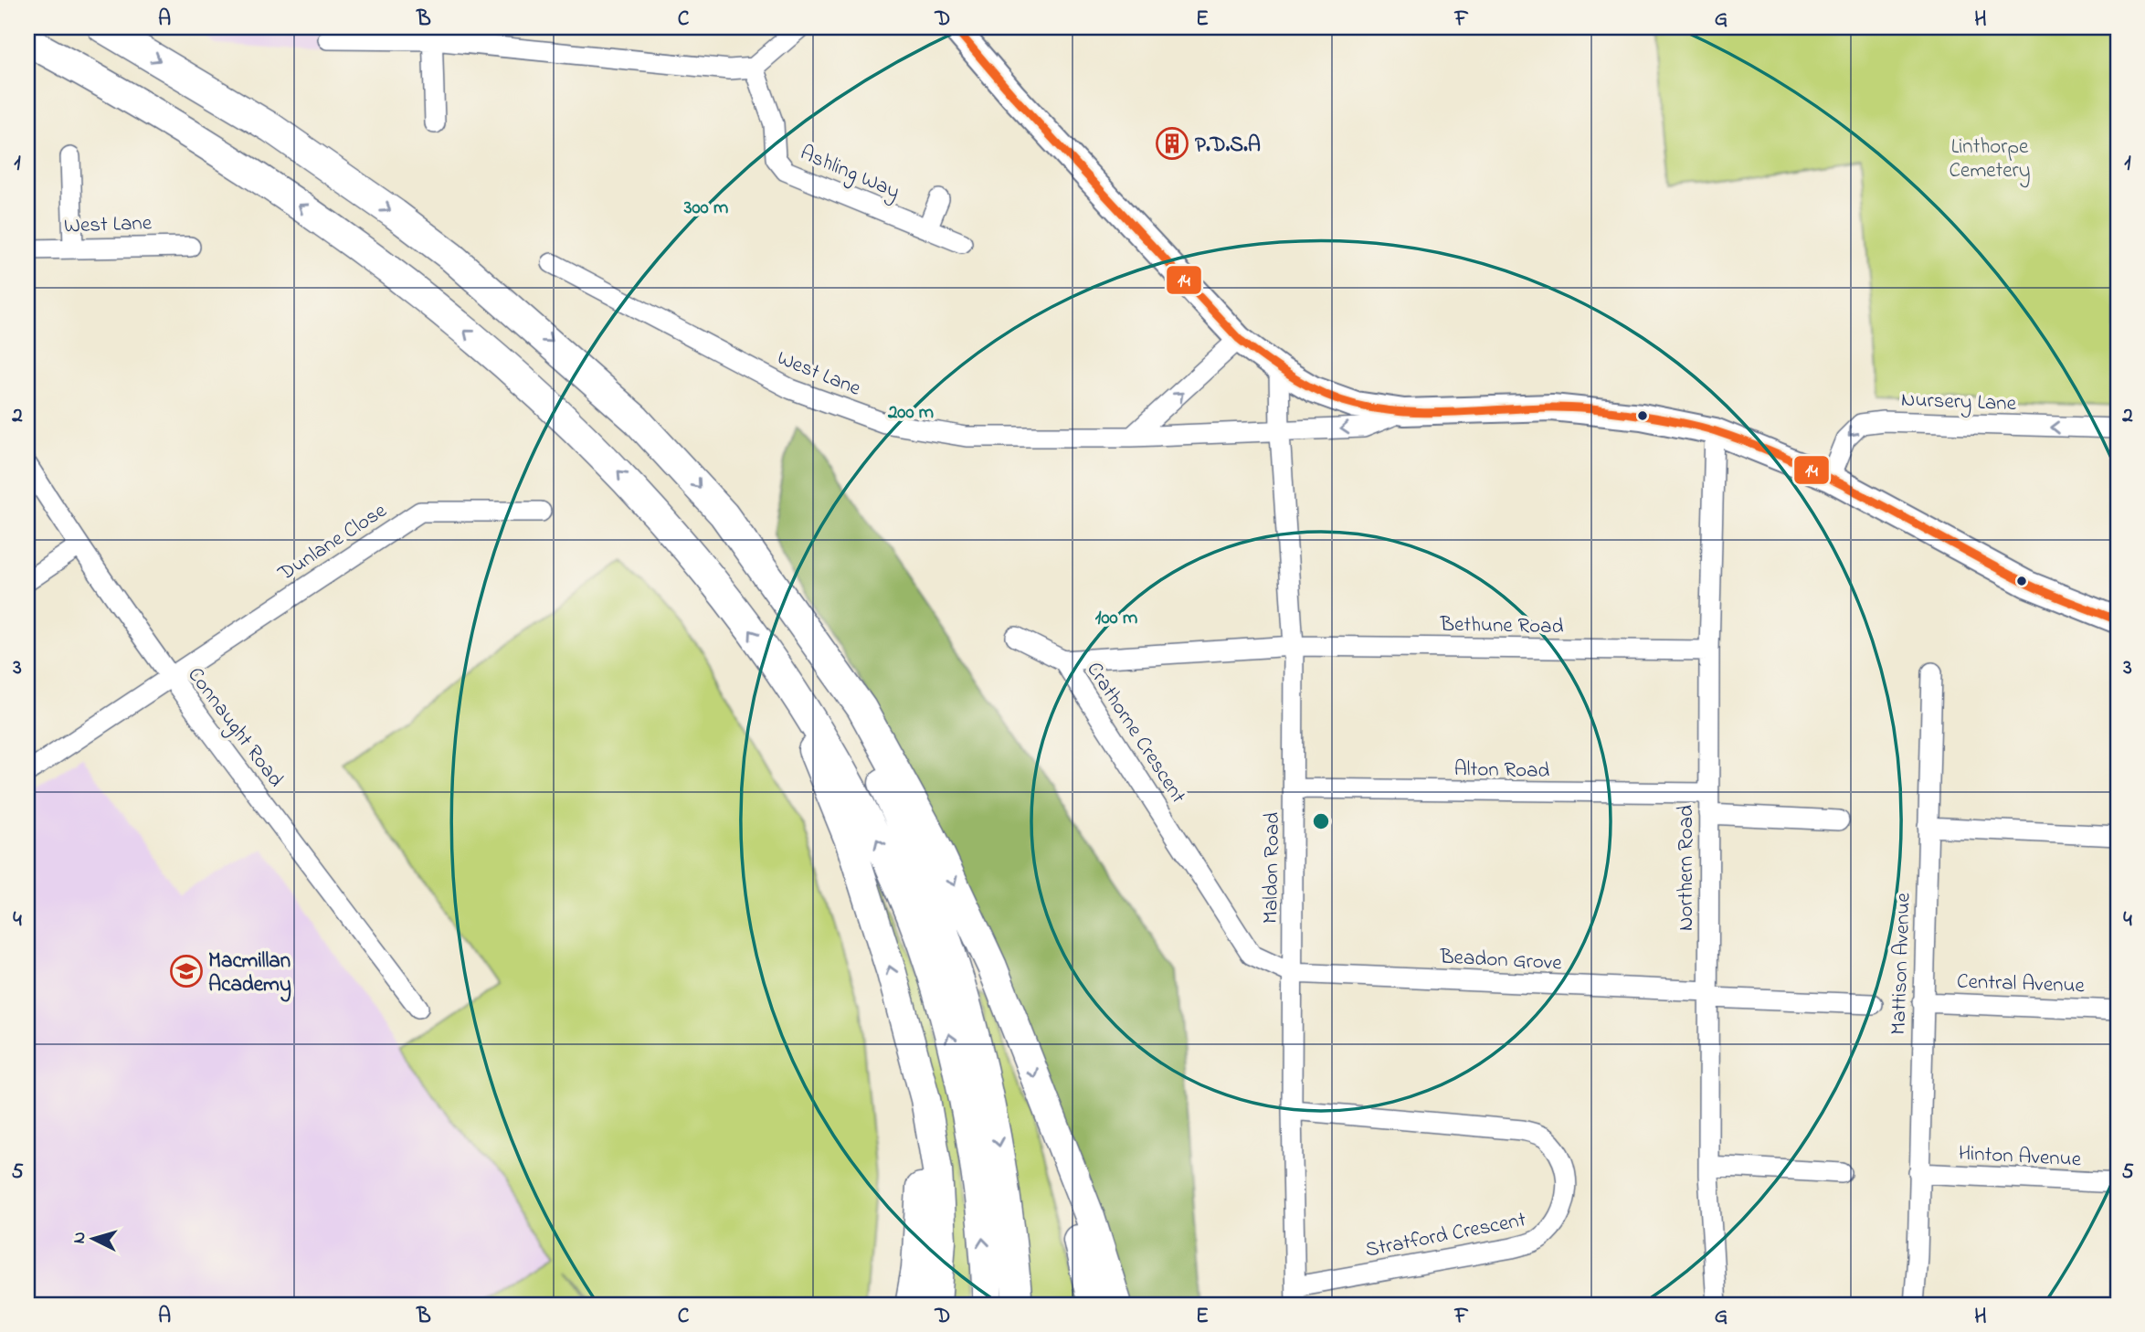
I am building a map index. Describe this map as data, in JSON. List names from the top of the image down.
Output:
{
  "streets": {
    "street": [
      "Ashling Way",
      "West Lane",
      "Nursery Lane",
      "Dunlane Close",
      "Bethune Road",
      "Connaught Road",
      "Crathorne Crescent",
      "Alton Road",
      "Maldon Road",
      "Northern Road",
      "Beadon Grove",
      "Mattison Avenue",
      "Central Avenue",
      "Hinton Avenue",
      "Stratford Crescent"
    ]
  },
  "crossings": [
    ["West Lane", "Maldon Road"],
    ["Dunlane Close", "Connaught Road"],
    ["Bethune Road", "Crathorne Crescent"],
    ["Bethune Road", "Maldon Road"],
    ["Bethune Road", "Northern Road"],
    ["Crathorne Crescent", "Maldon Road"],
    ["Crathorne Crescent", "Beadon Grove"],
    ["Alton Road", "Maldon Road"],
    ["Alton Road", "Northern Road"],
    ["Maldon Road", "Beadon Grove"],
    ["Maldon Road", "Stratford Crescent"],
    ["Northern Road", "Beadon Grove"],
    ["Mattison Avenue", "Central Avenue"],
    ["Mattison Avenue", "Hinton Avenue"]
  ],
  "one_way": ["Nursery Lane"],
  "parks": ["Linthorpe Cemetery"],
  "places": {
    "building": ["P.D.S.A"],
    "school or university": ["Macmillan Academy"]
  },
  "lines": ["transit line 14"],
  "north": "left",
  "grid": {
    "columns": [
      "A",
      "B",
      "C",
      "D",
      "E",
      "F",
      "G",
      "H"
    ],
    "rows": [
      "1",
      "2",
      "3",
      "4",
      "5"
    ]
  },
  "rings": ["300 m", "200 m", "100 m"]
}
